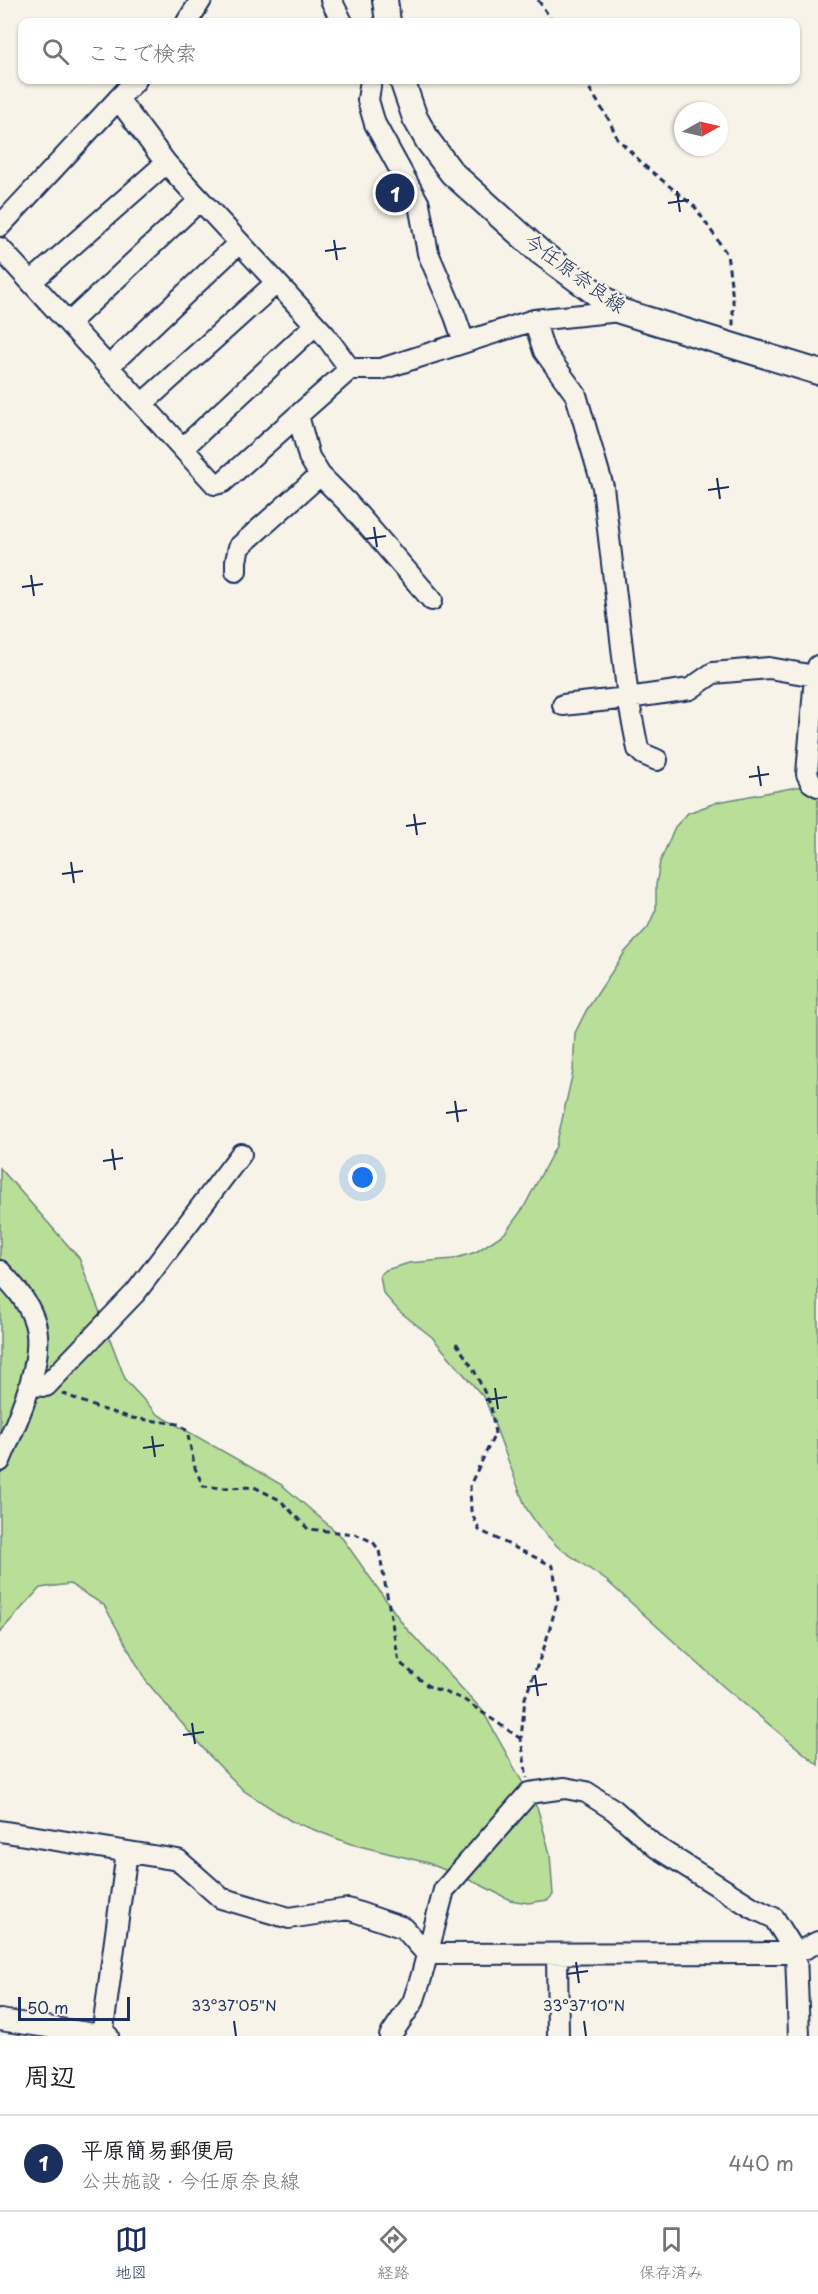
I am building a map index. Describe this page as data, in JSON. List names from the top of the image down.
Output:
{
  "streets": {
    "main road": ["今任原奈良線"]
  },
  "scale_bar": "50 m",
  "north": "right",
  "page": {
    "search": "ここで検索",
    "pins": "1",
    "scale": "50 m",
    "heading": "周辺",
    "list": [
      {
        "mark": "1",
        "name": "平原簡易郵便局",
        "note": "公共施設 · 今任原奈良線",
        "value": "440 m"
      }
    ],
    "nav": ["地図", "経路", "保存済み"]
  },
  "coordinates": ["33°37'05\"N", "33°37'10\"N"]
}
